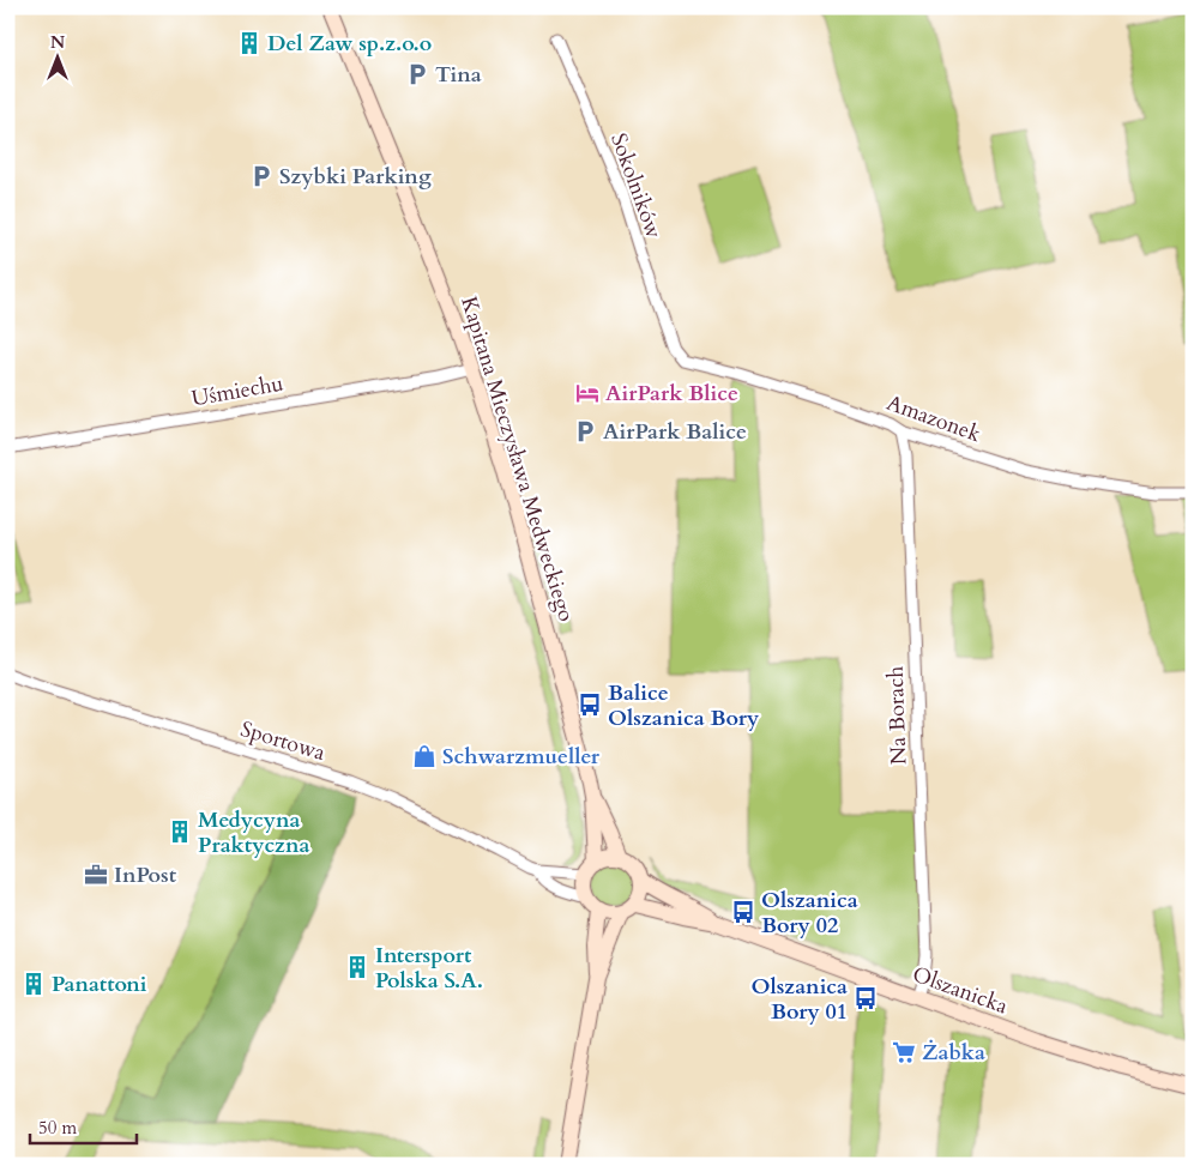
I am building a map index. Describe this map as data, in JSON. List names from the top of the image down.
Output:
{
  "streets": {
    "main road": ["Kapitana Mieczysława Medweckiego", "Olszanicka"],
    "street": [
      "Sokolników",
      "Uśmiechu",
      "Amazonek",
      "Na Borach",
      "Sportowa"
    ]
  },
  "crossings": [
    ["Sokolników", "Amazonek"],
    ["Uśmiechu", "Kapitana Mieczysława Medweckiego"],
    ["Amazonek", "Na Borach"],
    ["Kapitana Mieczysława Medweckiego", "Sportowa"],
    ["Kapitana Mieczysława Medweckiego", "Olszanicka"],
    ["Na Borach", "Olszanicka"],
    ["Sportowa", "Olszanicka"]
  ],
  "places": {
    "building": [
      "Del Zaw sp.z.o.o",
      "Medycyna Praktyczna",
      "Intersport Polska S.A.",
      "Panattoni"
    ],
    "parking": ["Tina", "Szybki Parking", "AirPark Balice"],
    "hotel": ["AirPark Blice"],
    "bus stop": ["Balice Olszanica Bory", "Olszanica Bory 02", "Olszanica Bory 01"],
    "shop": ["Schwarzmueller"],
    "office": ["InPost"],
    "supermarket": ["Żabka"]
  },
  "scale_bar": "50 m",
  "north": "top"
}
